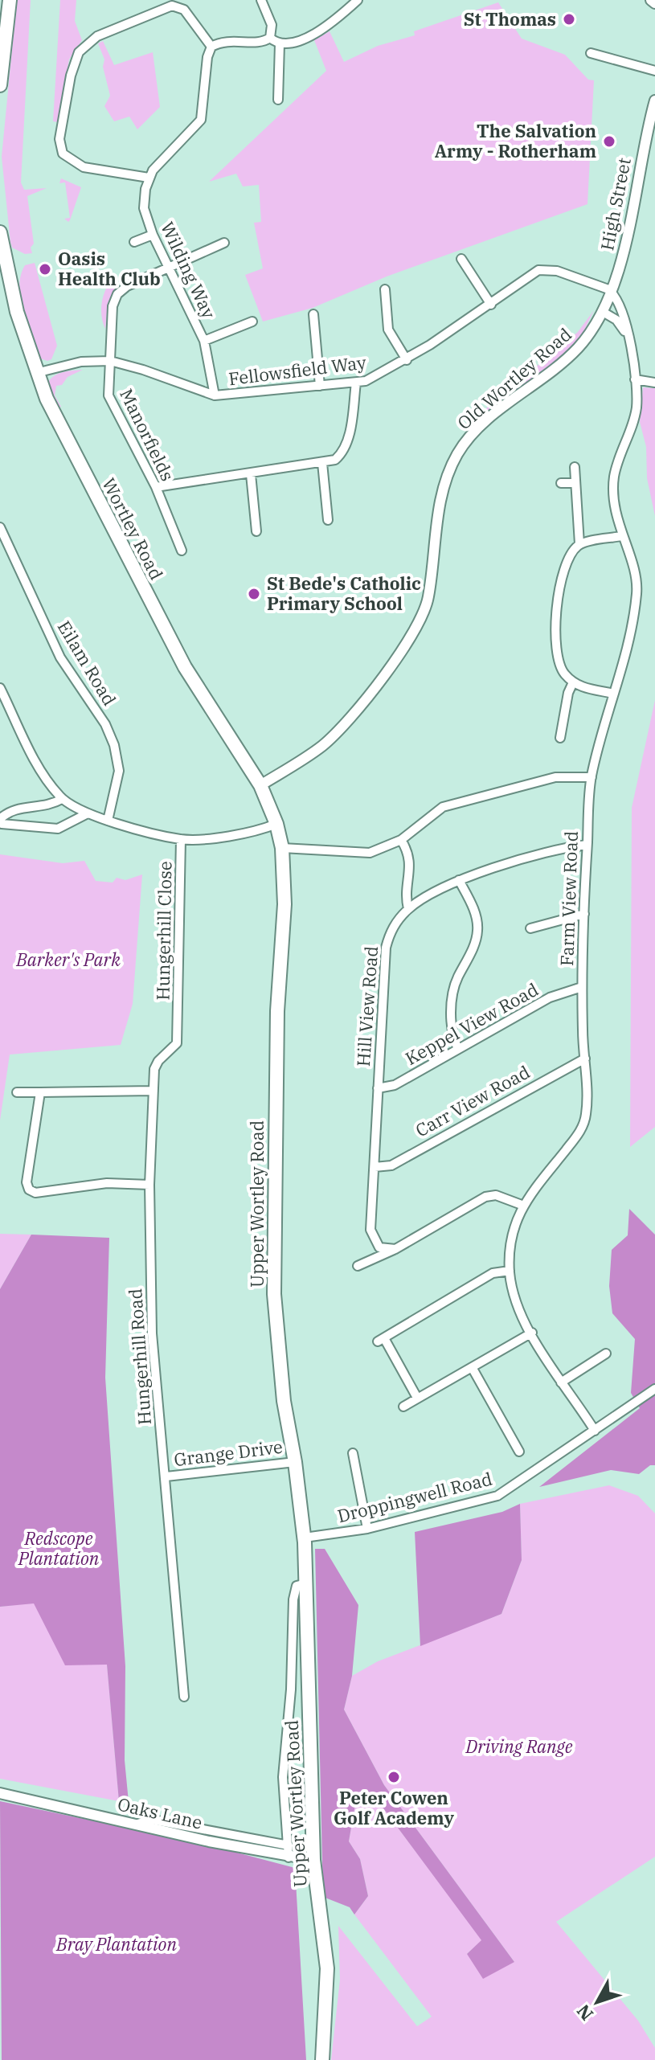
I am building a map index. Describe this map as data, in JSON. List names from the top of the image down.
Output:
{
  "streets": {
    "main road": ["Wortley Road", "Upper Wortley Road"],
    "street": [
      "High Street",
      "Wilding Way",
      "Fellowsfield Way",
      "Old Wortley Road",
      "Manorfields",
      "Eilam Road",
      "Farm View Road",
      "Hungerhill Close",
      "Hill View Road",
      "Keppel View Road",
      "Carr View Road",
      "Hungerhill Road",
      "Grange Drive",
      "Droppingwell Road",
      "Oaks Lane"
    ]
  },
  "crossings": [
    ["High Street", "Fellowsfield Way"],
    ["High Street", "Old Wortley Road"],
    ["High Street", "Farm View Road"],
    ["Wilding Way", "Fellowsfield Way"],
    ["Wilding Way", "Manorfields"],
    ["Fellowsfield Way", "Manorfields"],
    ["Fellowsfield Way", "Wortley Road"],
    ["Fellowsfield Way", "Farm View Road"],
    ["Old Wortley Road", "Wortley Road"],
    ["Wortley Road", "Upper Wortley Road"],
    ["Farm View Road", "Hill View Road"],
    ["Farm View Road", "Keppel View Road"],
    ["Farm View Road", "Carr View Road"],
    ["Farm View Road", "Droppingwell Road"],
    ["Hungerhill Close", "Hungerhill Road"],
    ["Hill View Road", "Keppel View Road"],
    ["Hill View Road", "Carr View Road"],
    ["Upper Wortley Road", "Grange Drive"],
    ["Upper Wortley Road", "Droppingwell Road"],
    ["Upper Wortley Road", "Oaks Lane"],
    ["Hungerhill Road", "Grange Drive"]
  ],
  "parks": [
    "Barker's Park",
    "Redscope Plantation",
    "Driving Range",
    "Bray Plantation"
  ],
  "places": [
    "St Thomas",
    "The Salvation Army - Rotherham",
    "Oasis Health Club",
    "St Bede's Catholic Primary School",
    "Peter Cowen Golf Academy"
  ],
  "north": "bottom left"
}
